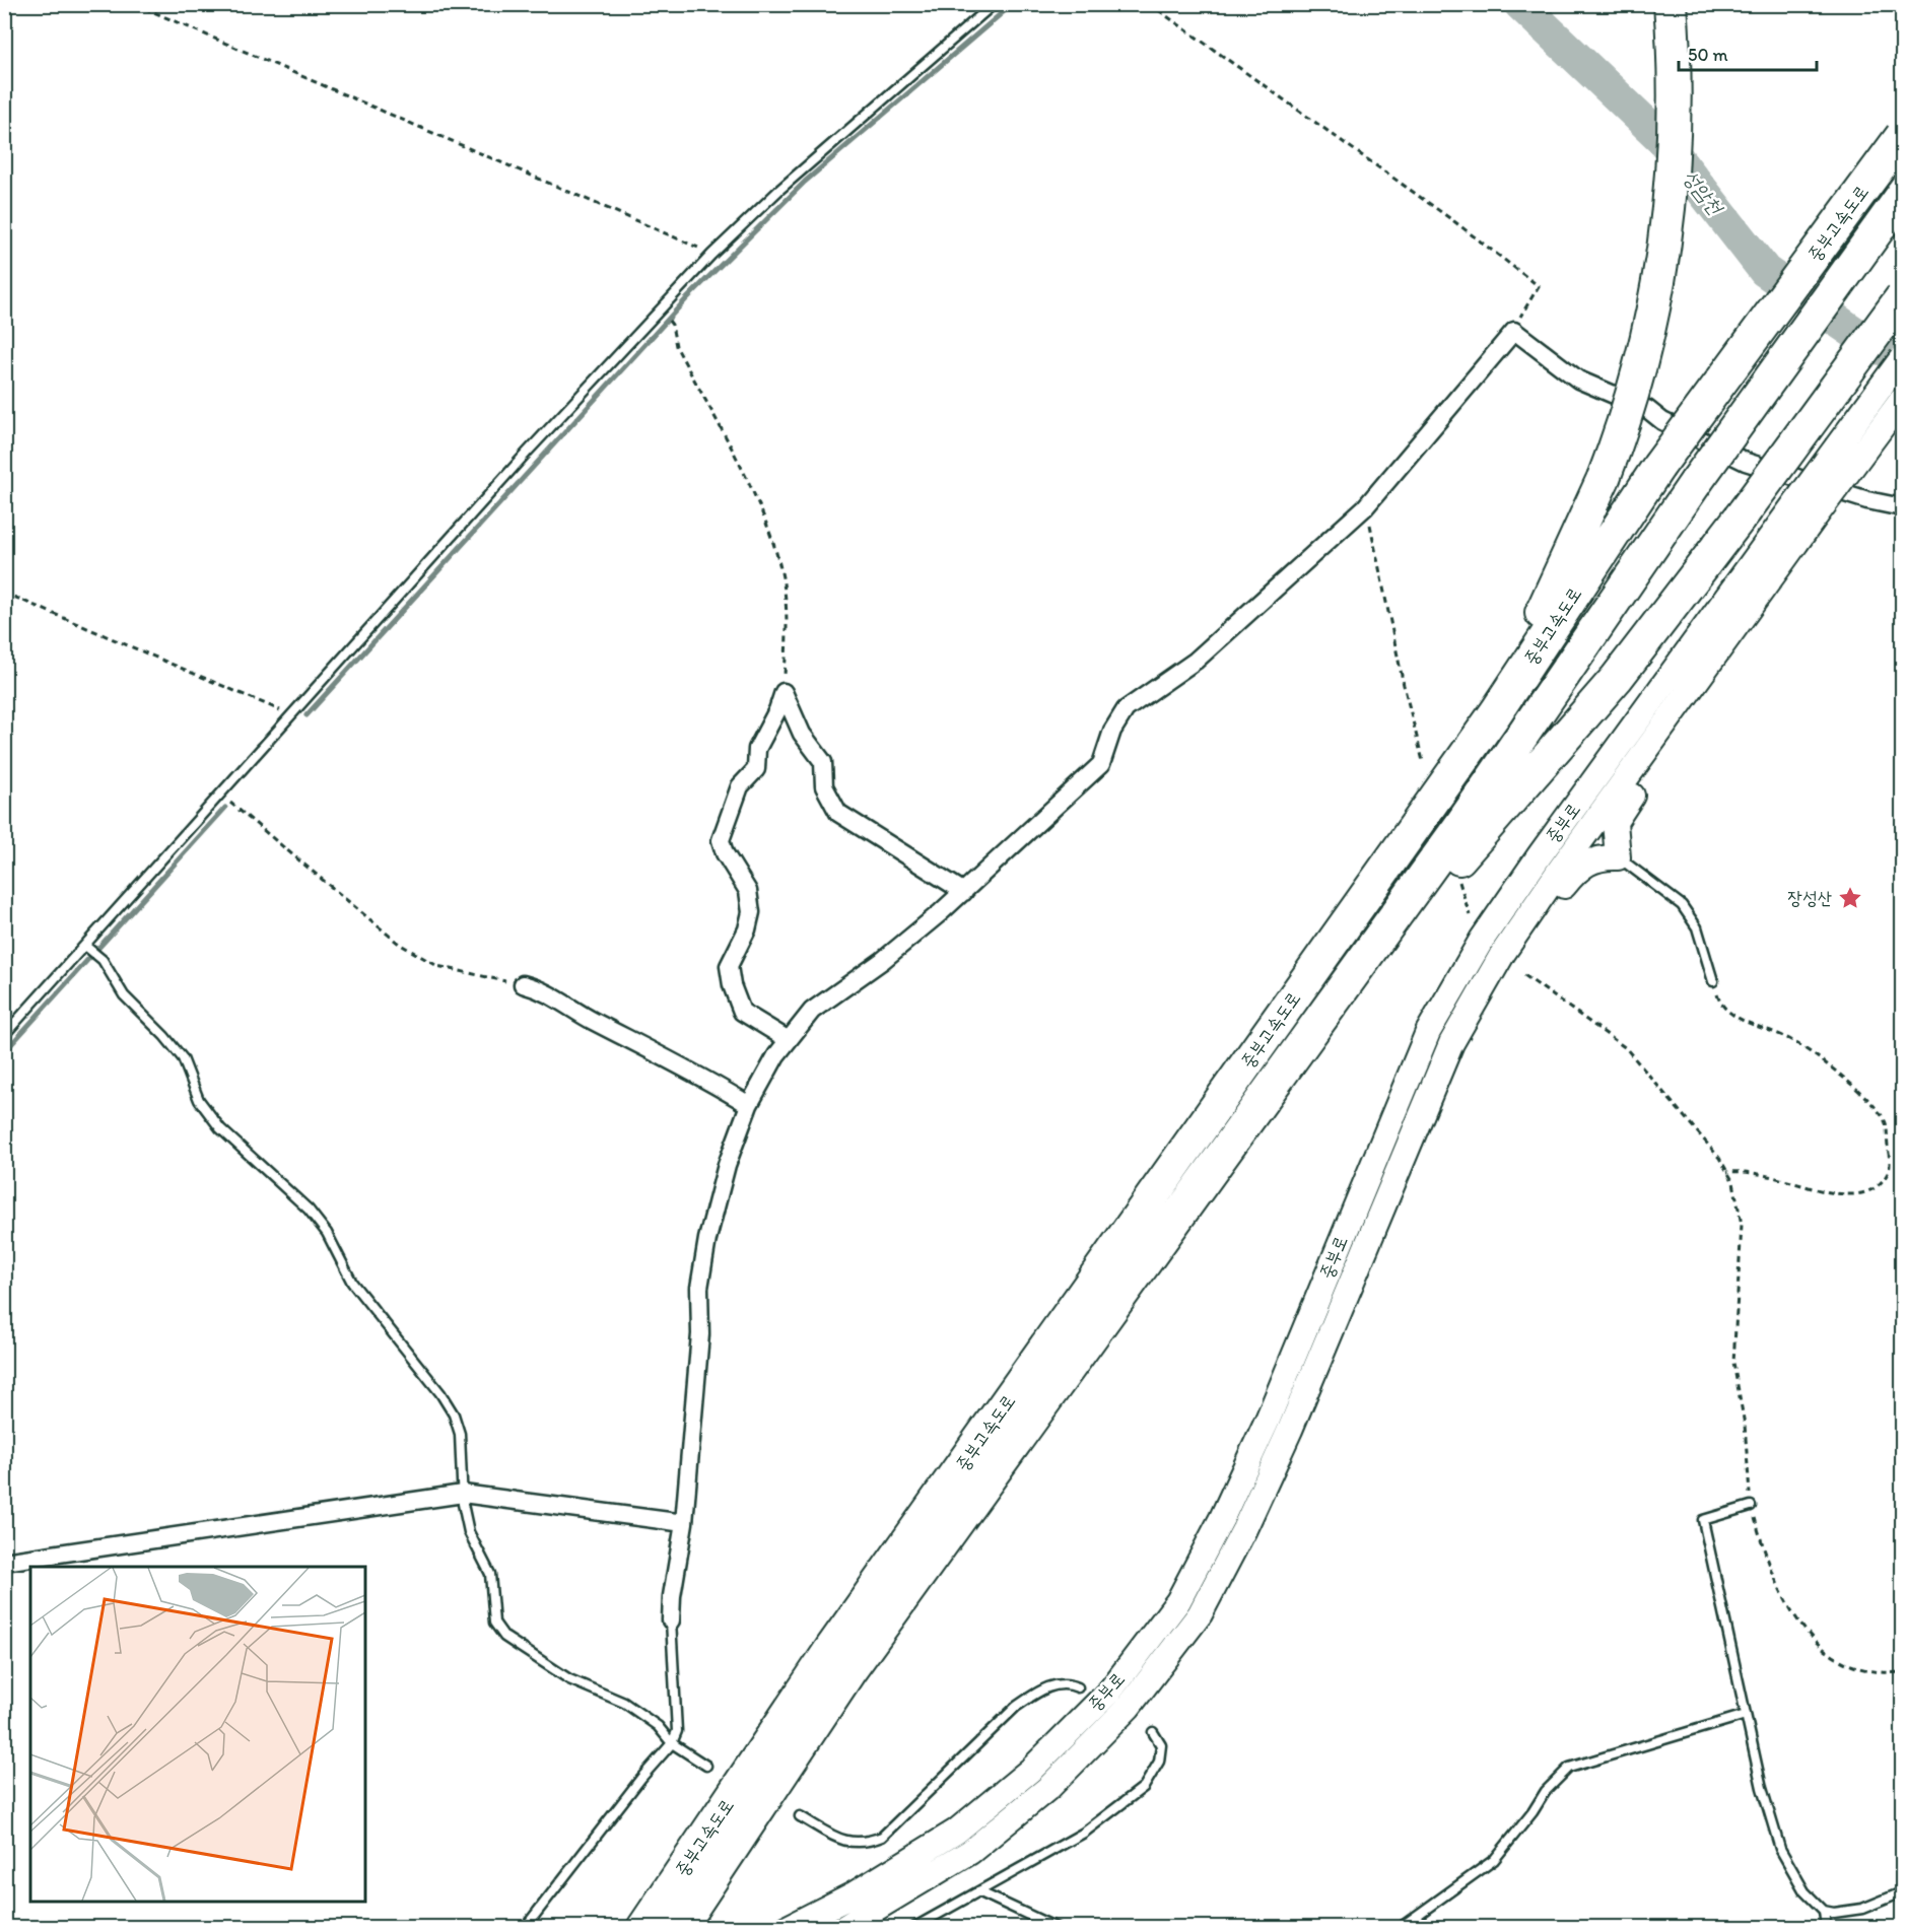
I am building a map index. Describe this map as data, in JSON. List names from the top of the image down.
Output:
{
  "streets": {
    "highway": ["중부고속도로"],
    "main road": ["중부로"]
  },
  "water": ["성암천"],
  "places": {
    "place": ["장성산"]
  },
  "scale_bar": "50 m"
}
